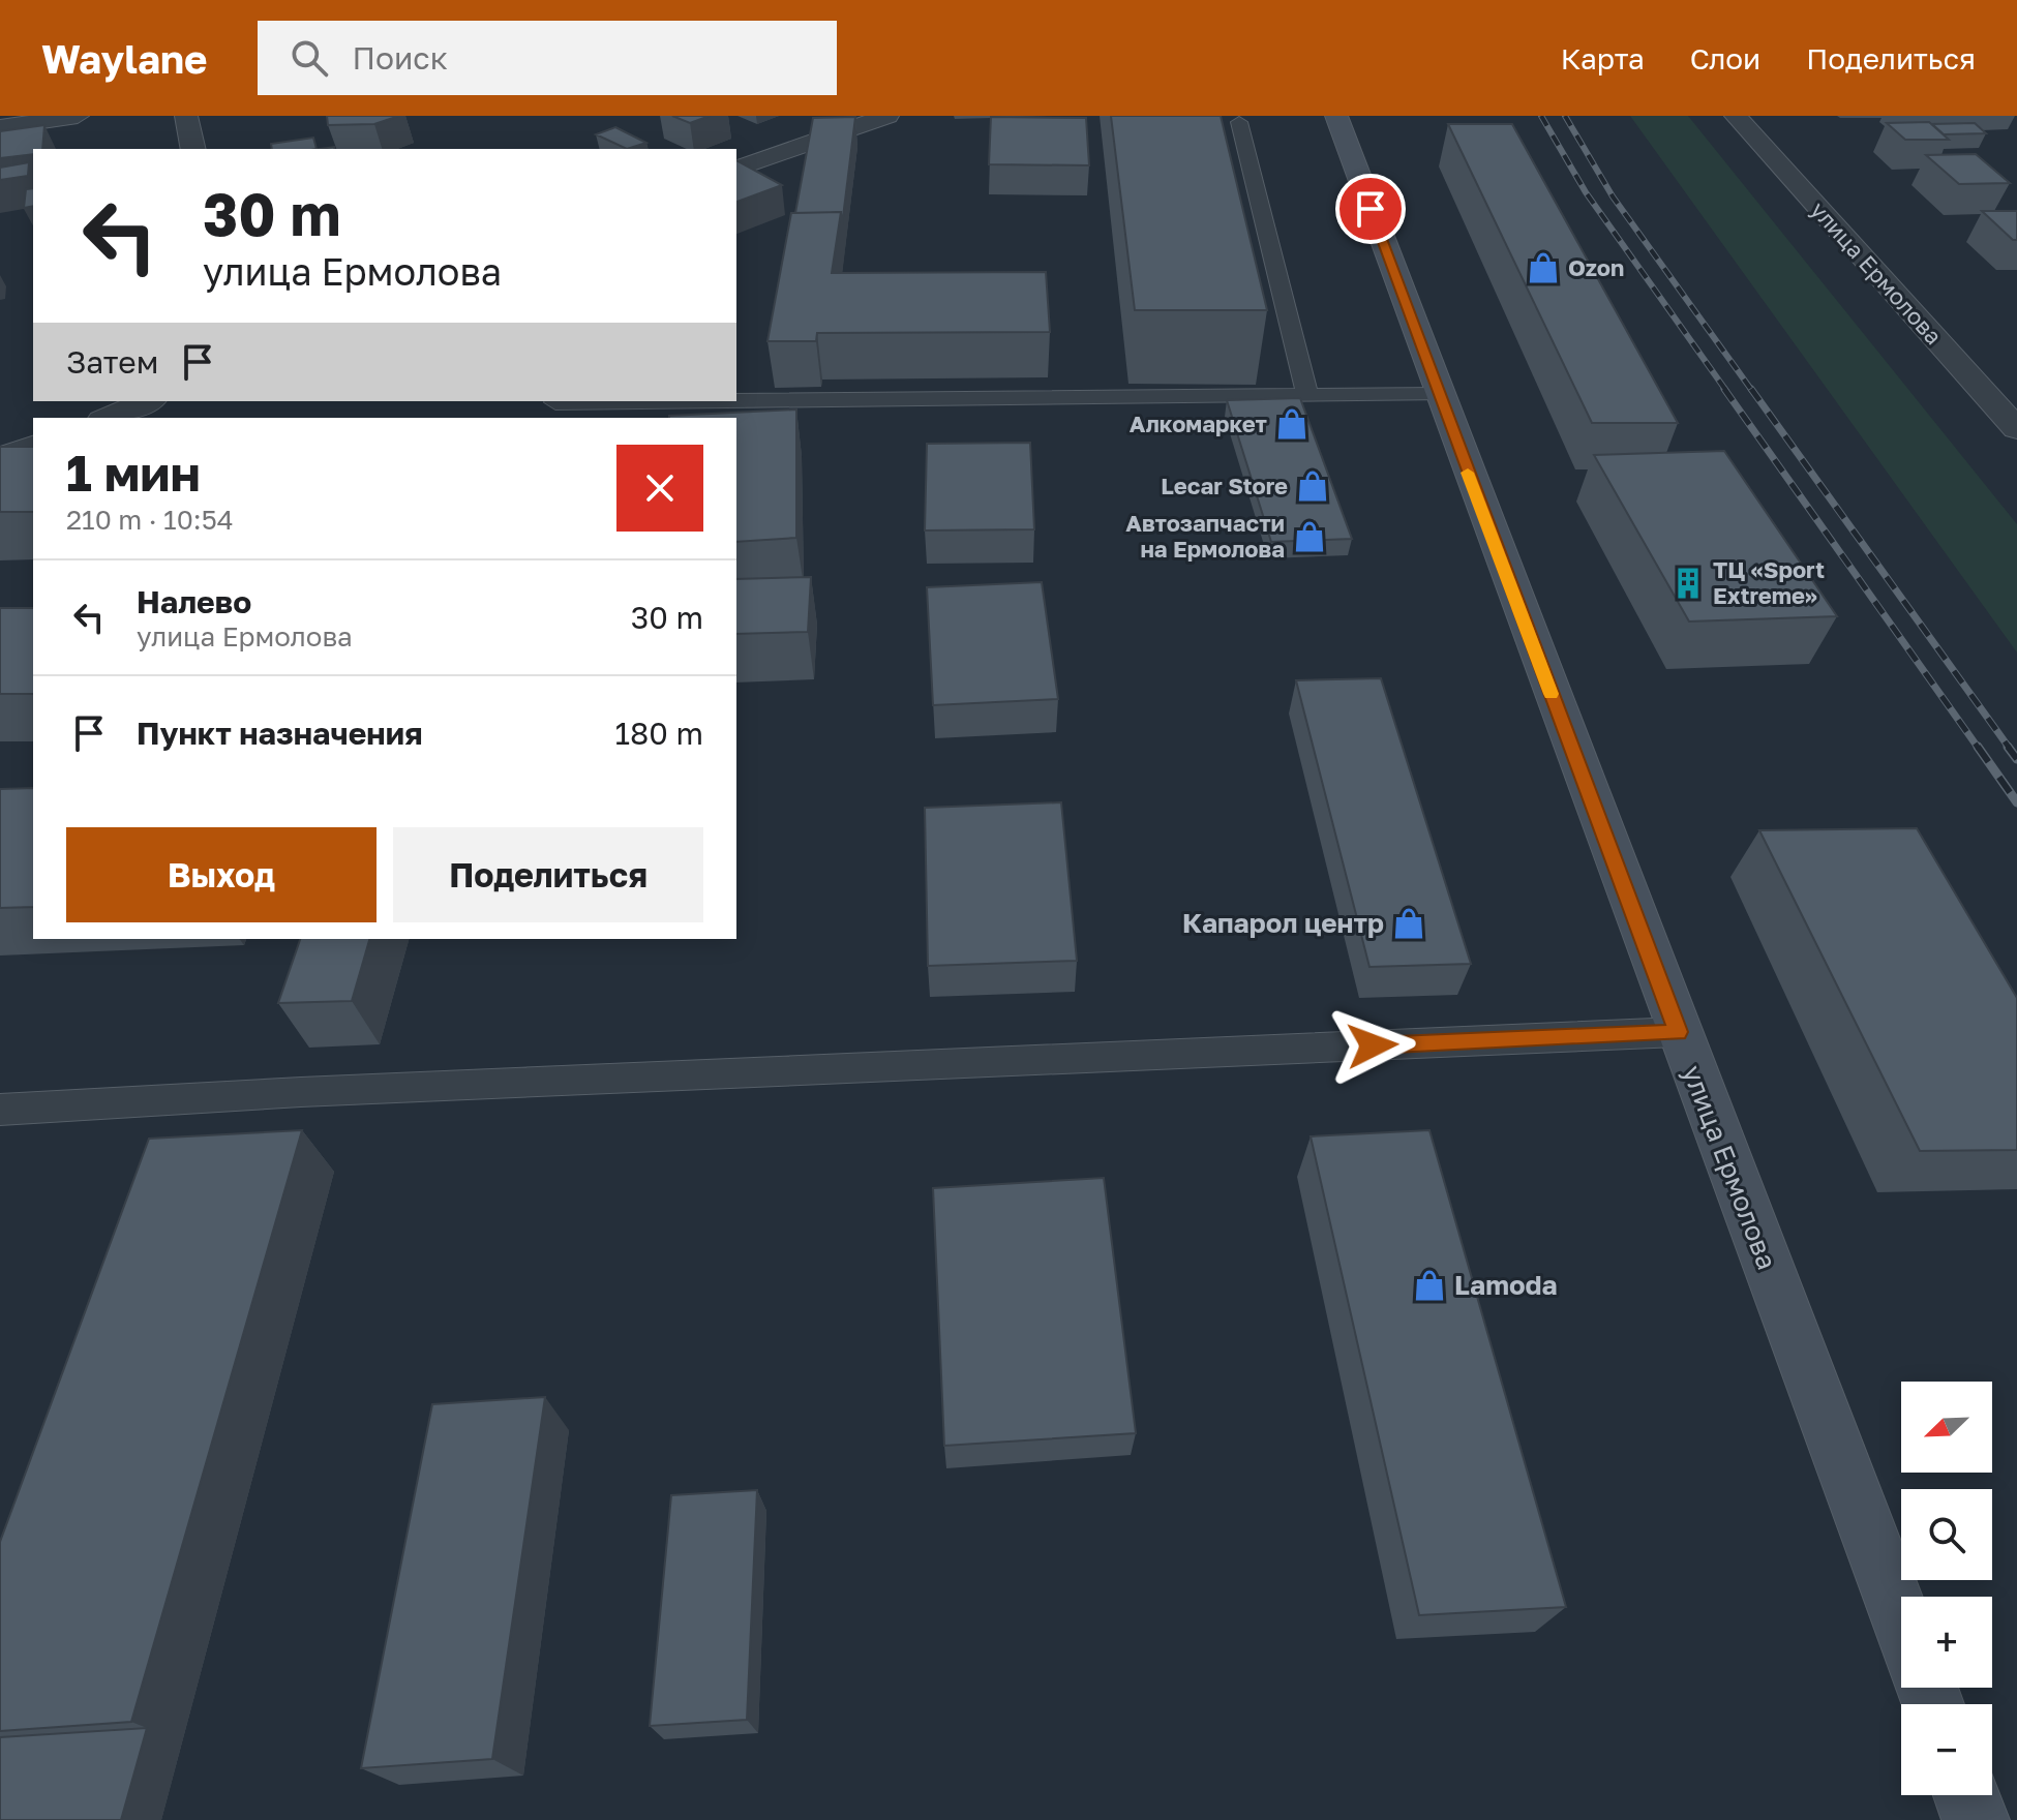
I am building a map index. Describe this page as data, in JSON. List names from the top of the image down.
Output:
{
  "streets": {
    "main road": ["улица Ермолова"]
  },
  "places": {
    "shop": [
      "Ozon",
      "Алкомаркет",
      "Lecar Store",
      "Автозапчасти на Ермолова",
      "Капарол центр",
      "Lamoda"
    ],
    "building": ["ТЦ «Sport Extreme»"]
  },
  "north": "bottom left",
  "page": {
    "header": "Waylane",
    "search": "Поиск",
    "nav": ["Карта", "Слои", "Поделиться"],
    "turn": ["30 m", "улица Ермолова"],
    "then": "Затем",
    "heading": ["1 мин", "210 m · 10:54"],
    "list": [
      {
        "name": "Налево",
        "note": "улица Ермолова",
        "value": "30 m"
      },
      {
        "name": "Пункт назначения",
        "value": "180 m"
      }
    ],
    "buttons": ["Выход", "Поделиться"],
    "map_buttons": ["+", "−"]
  }
}
